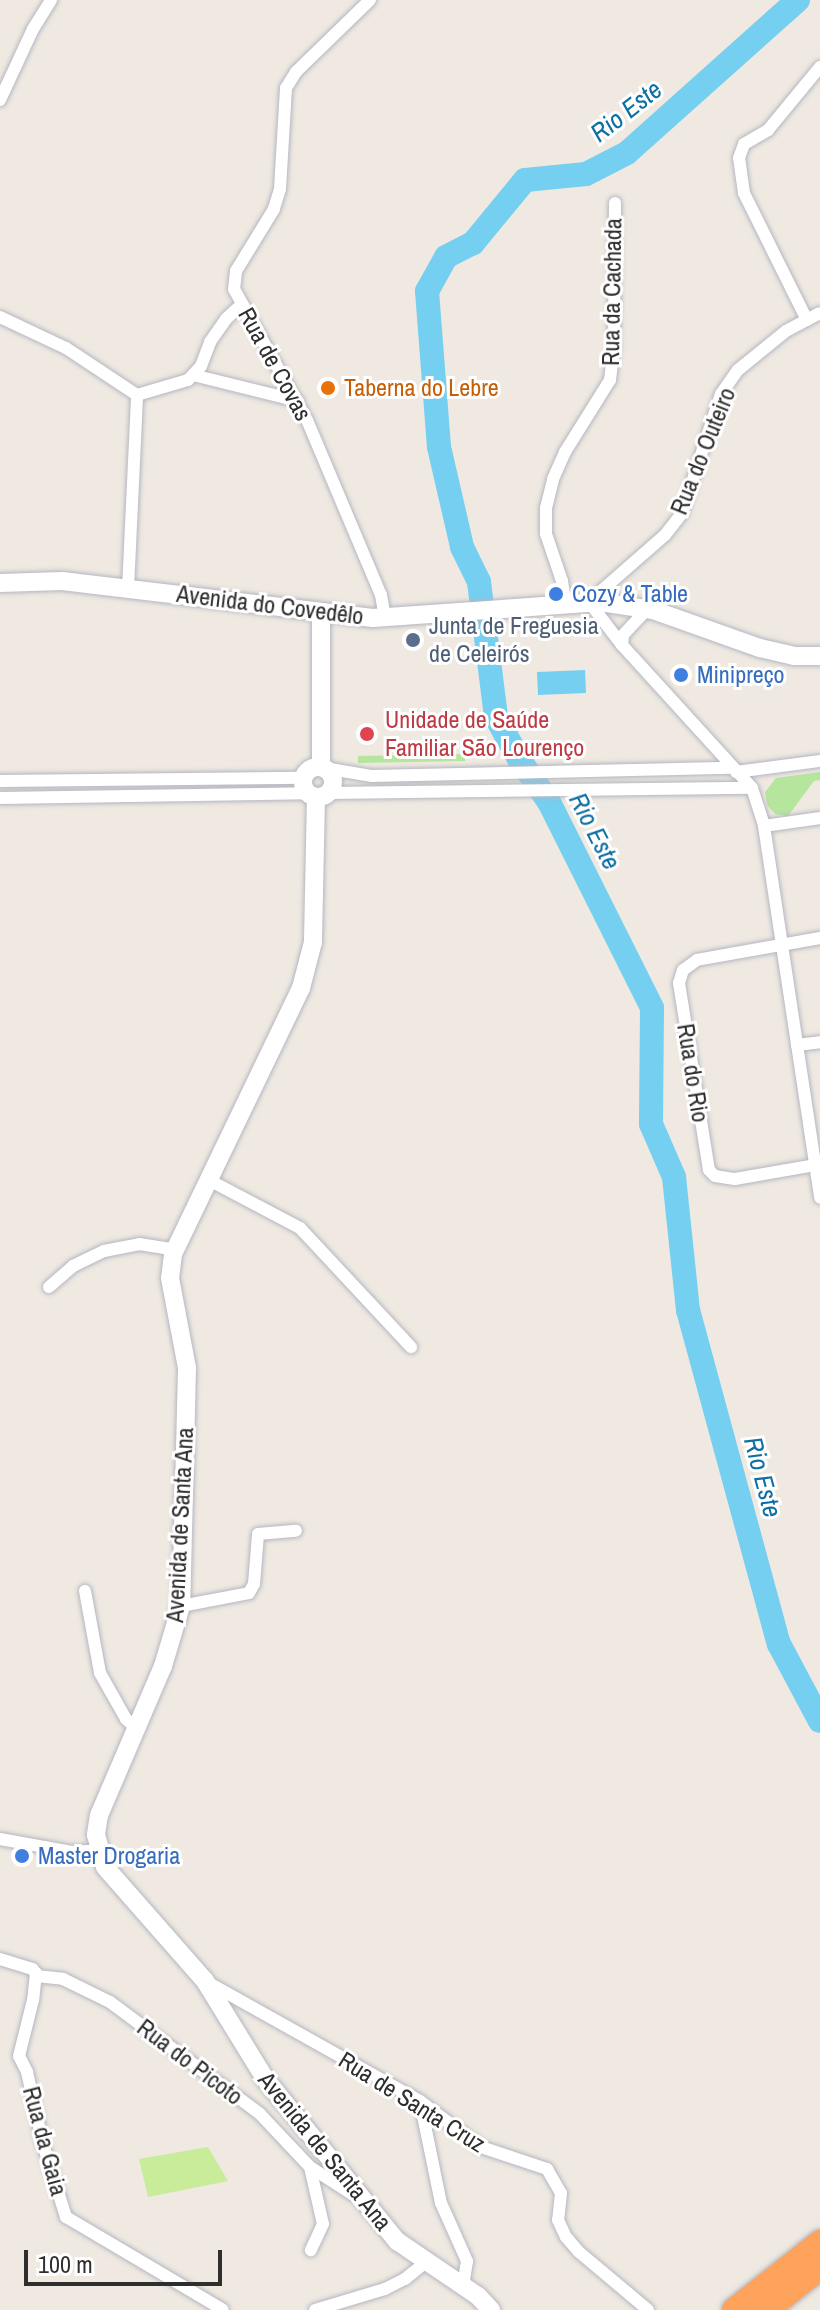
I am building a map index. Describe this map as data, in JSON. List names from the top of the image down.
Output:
{
  "streets": {
    "street": [
      "Rua da Cachada",
      "Rua de Covas",
      "Rua do Outeiro",
      "Avenida do Covedêlo",
      "Rua do Rio",
      "Avenida de Santa Ana",
      "Rua do Picoto",
      "Rua de Santa Cruz",
      "Rua da Gaia"
    ]
  },
  "crossings": [
    ["Rua da Cachada", "Avenida do Covedêlo"],
    ["Rua de Covas", "Avenida do Covedêlo"],
    ["Rua do Outeiro", "Avenida do Covedêlo"],
    ["Avenida de Santa Ana", "Rua do Picoto"],
    ["Avenida de Santa Ana", "Rua de Santa Cruz"],
    ["Rua do Picoto", "Rua da Gaia"]
  ],
  "water": ["Rio Este"],
  "places": [
    "Taberna do Lebre",
    "Cozy & Table",
    "Junta de Freguesia de Celeirós",
    "Minipreço",
    "Unidade de Saúde Familiar São Lourenço",
    "Master Drogaria"
  ],
  "scale_bar": "100 m"
}
